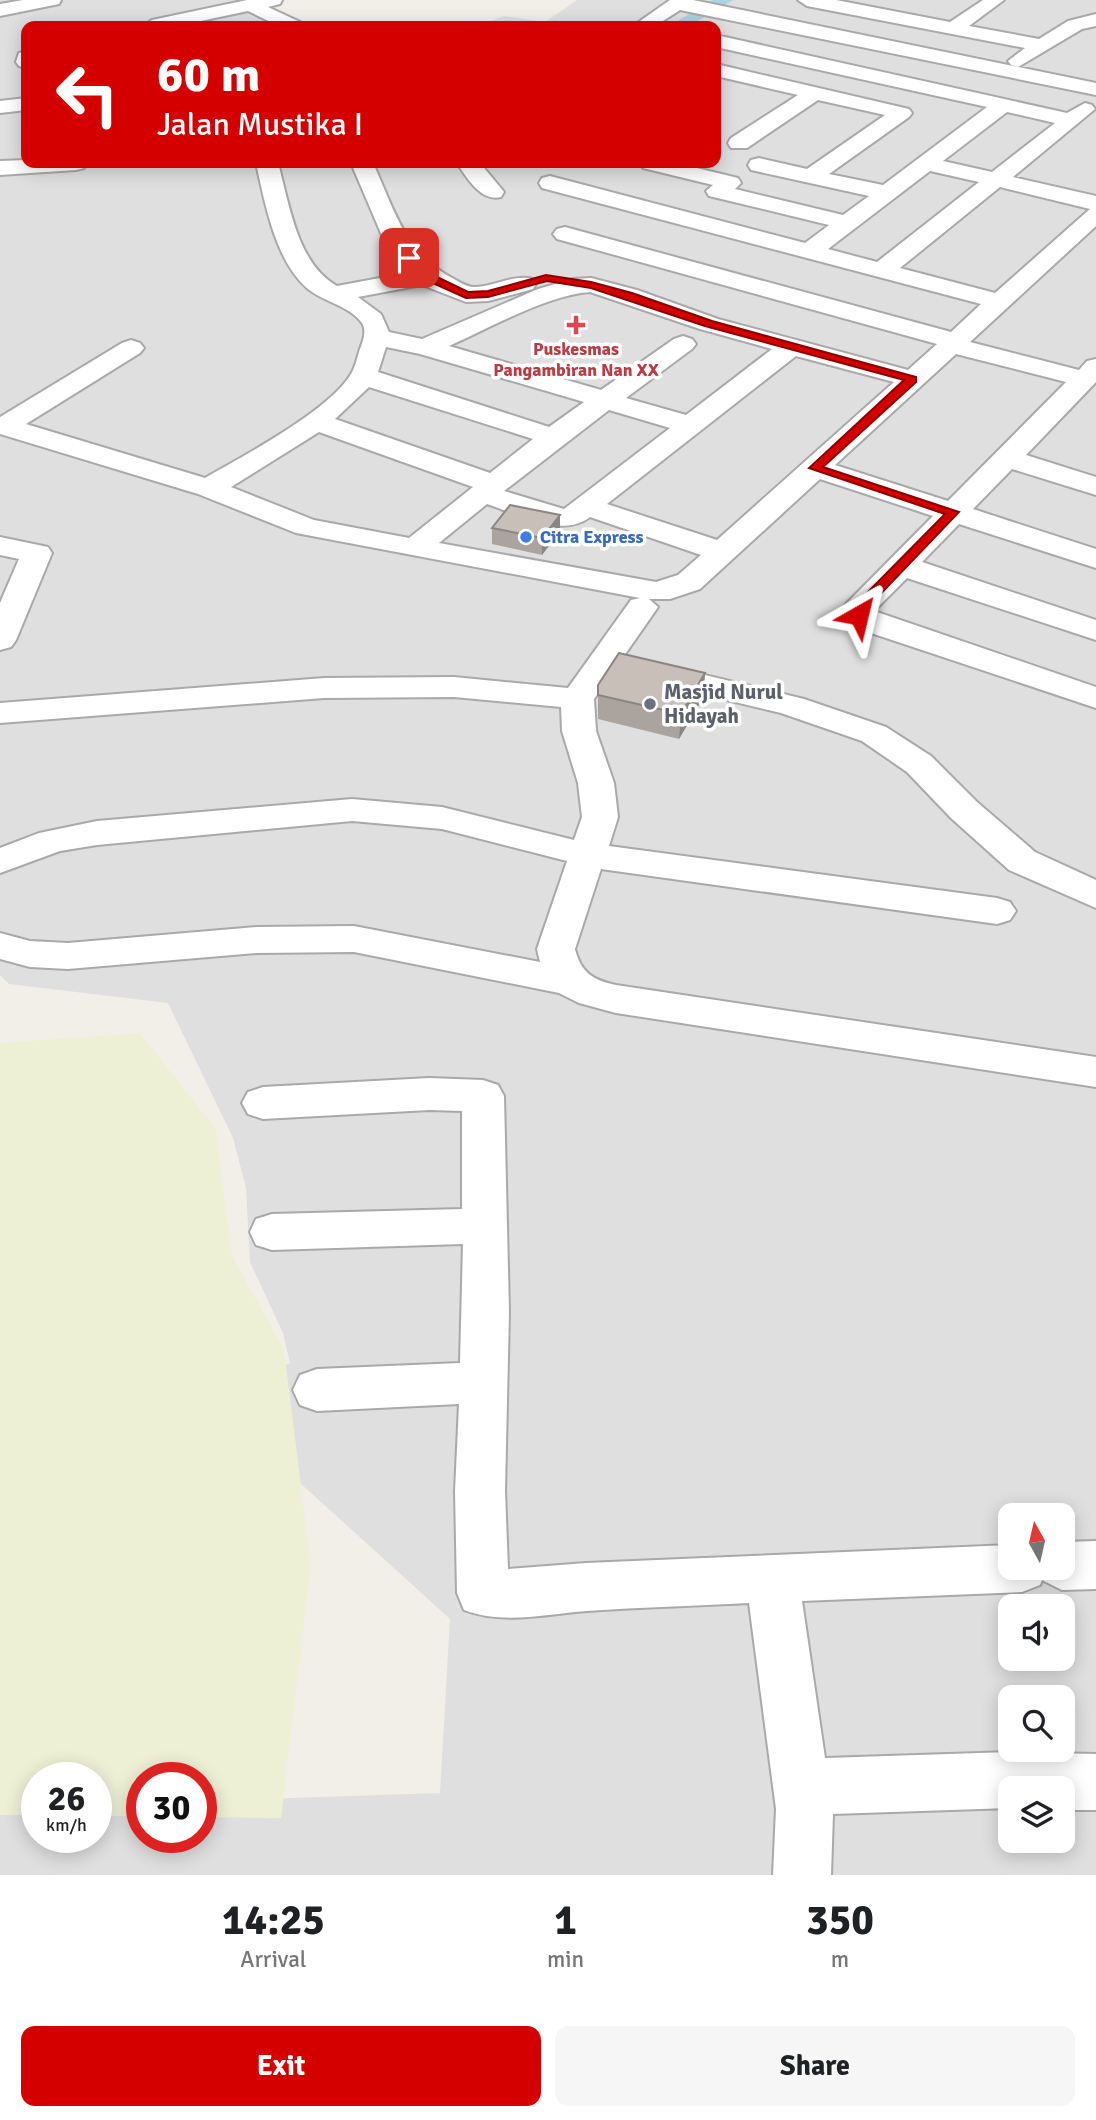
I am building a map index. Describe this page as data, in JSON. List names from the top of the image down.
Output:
{
  "places": {
    "health": ["Puskesmas Pangambiran Nan XX"],
    "other": ["Citra Express", "Masjid Nurul Hidayah"]
  },
  "north": "top",
  "page": {
    "turn": ["60 m", "Jalan Mustika I"],
    "speed": "26 km/h",
    "limit": "30",
    "eta": [
      "14:25",
      "Arrival",
      "1",
      "min",
      "350",
      "m"
    ],
    "buttons": ["Exit", "Share"]
  }
}
